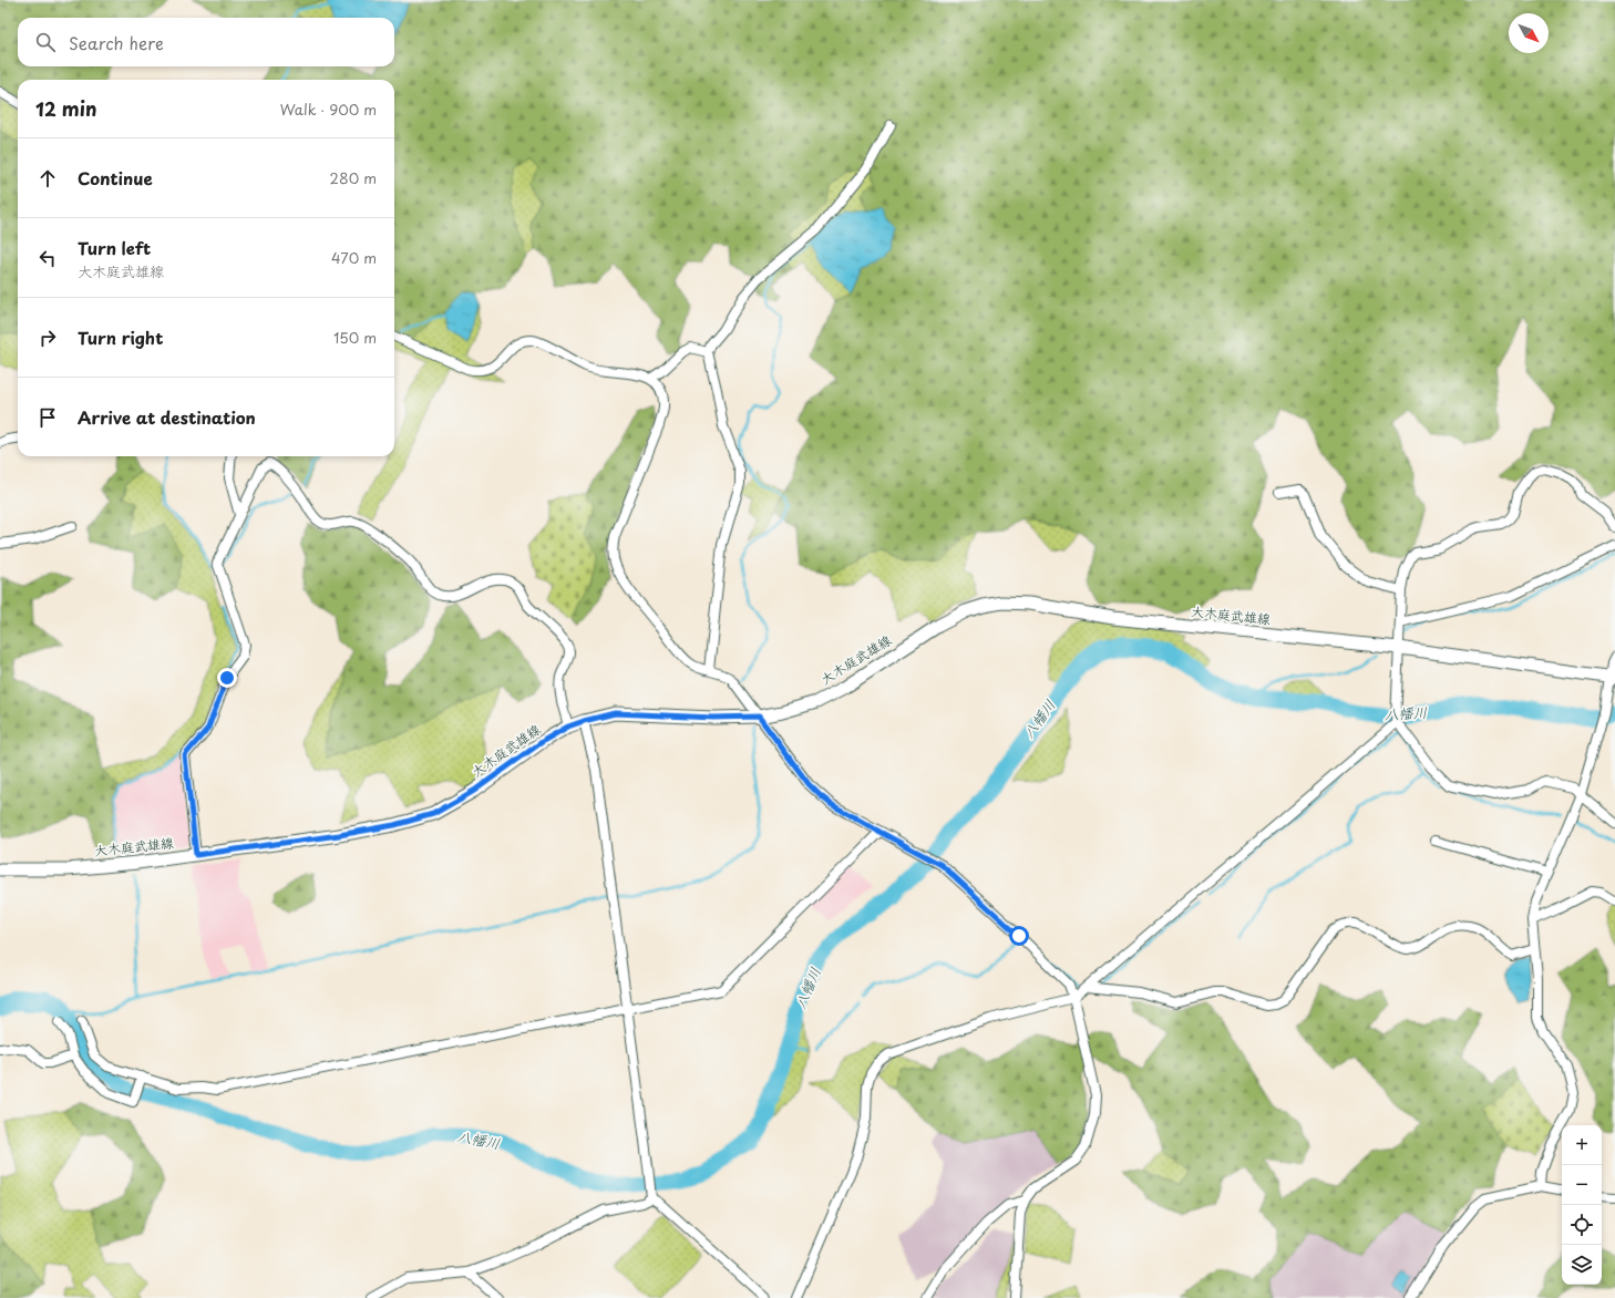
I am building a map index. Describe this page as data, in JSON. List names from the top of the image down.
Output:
{
  "streets": {
    "main road": ["大木庭武雄線"]
  },
  "water": ["八幡川"],
  "north": "bottom right",
  "page": {
    "search": "Search here",
    "heading": ["12 min", "Walk · 900 m"],
    "list": [
      ["Continue", "280 m"],
      ["Turn left", "大木庭武雄線", "470 m"],
      ["Turn right", "150 m"],
      "Arrive at destination"
    ],
    "map_buttons": ["+", "−"]
  }
}
